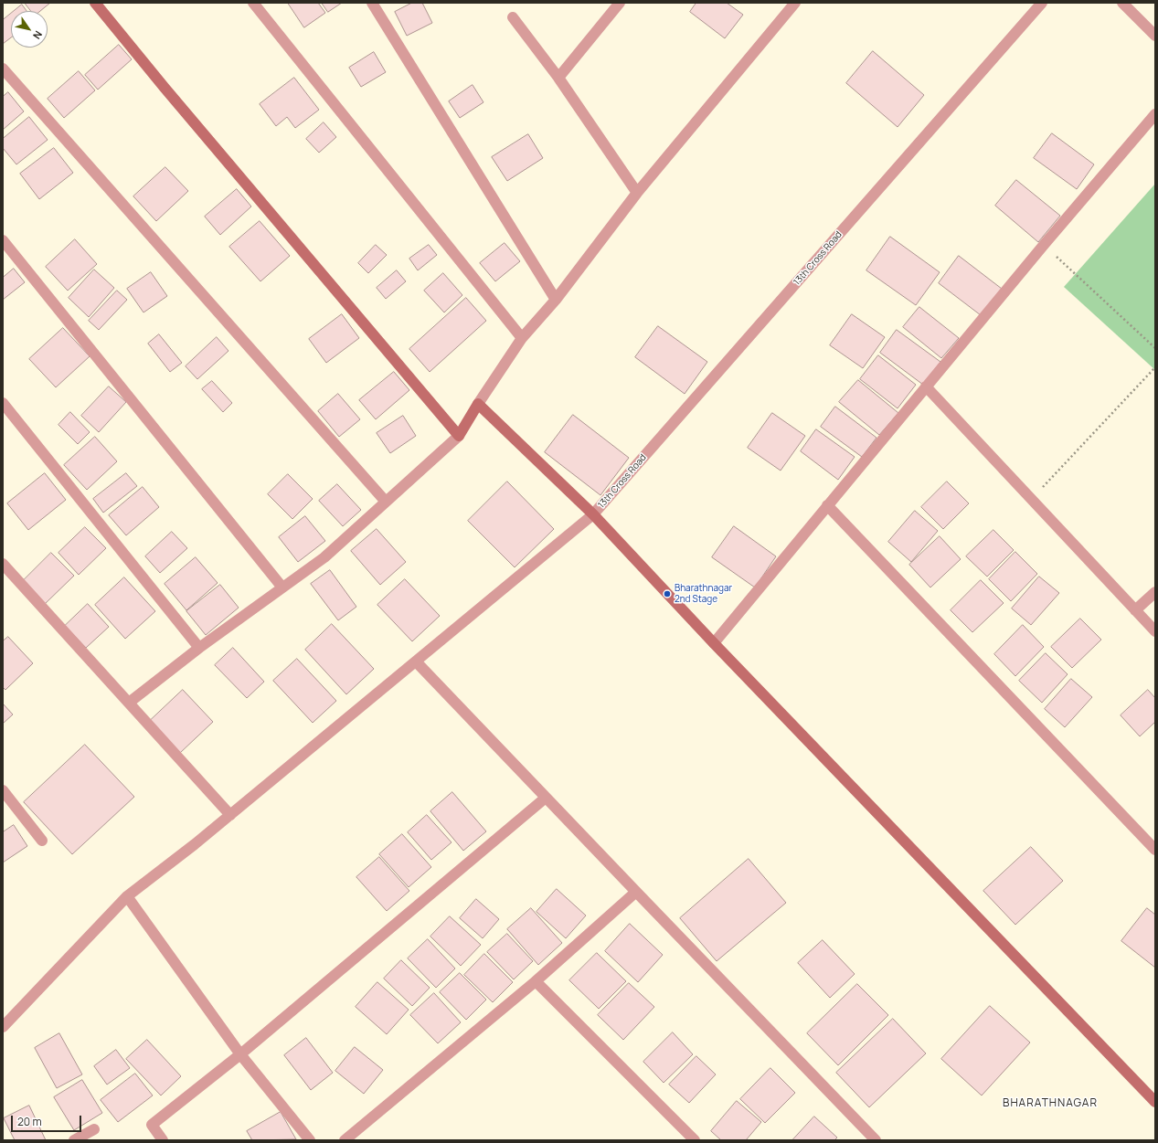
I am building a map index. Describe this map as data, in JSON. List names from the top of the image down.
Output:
{
  "streets": {
    "street": ["13th Cross Road"]
  },
  "districts": ["BHARATHNAGAR"],
  "places": ["Bharathnagar 2nd Stage"],
  "scale_bar": "20 m",
  "north": "bottom right"
}
